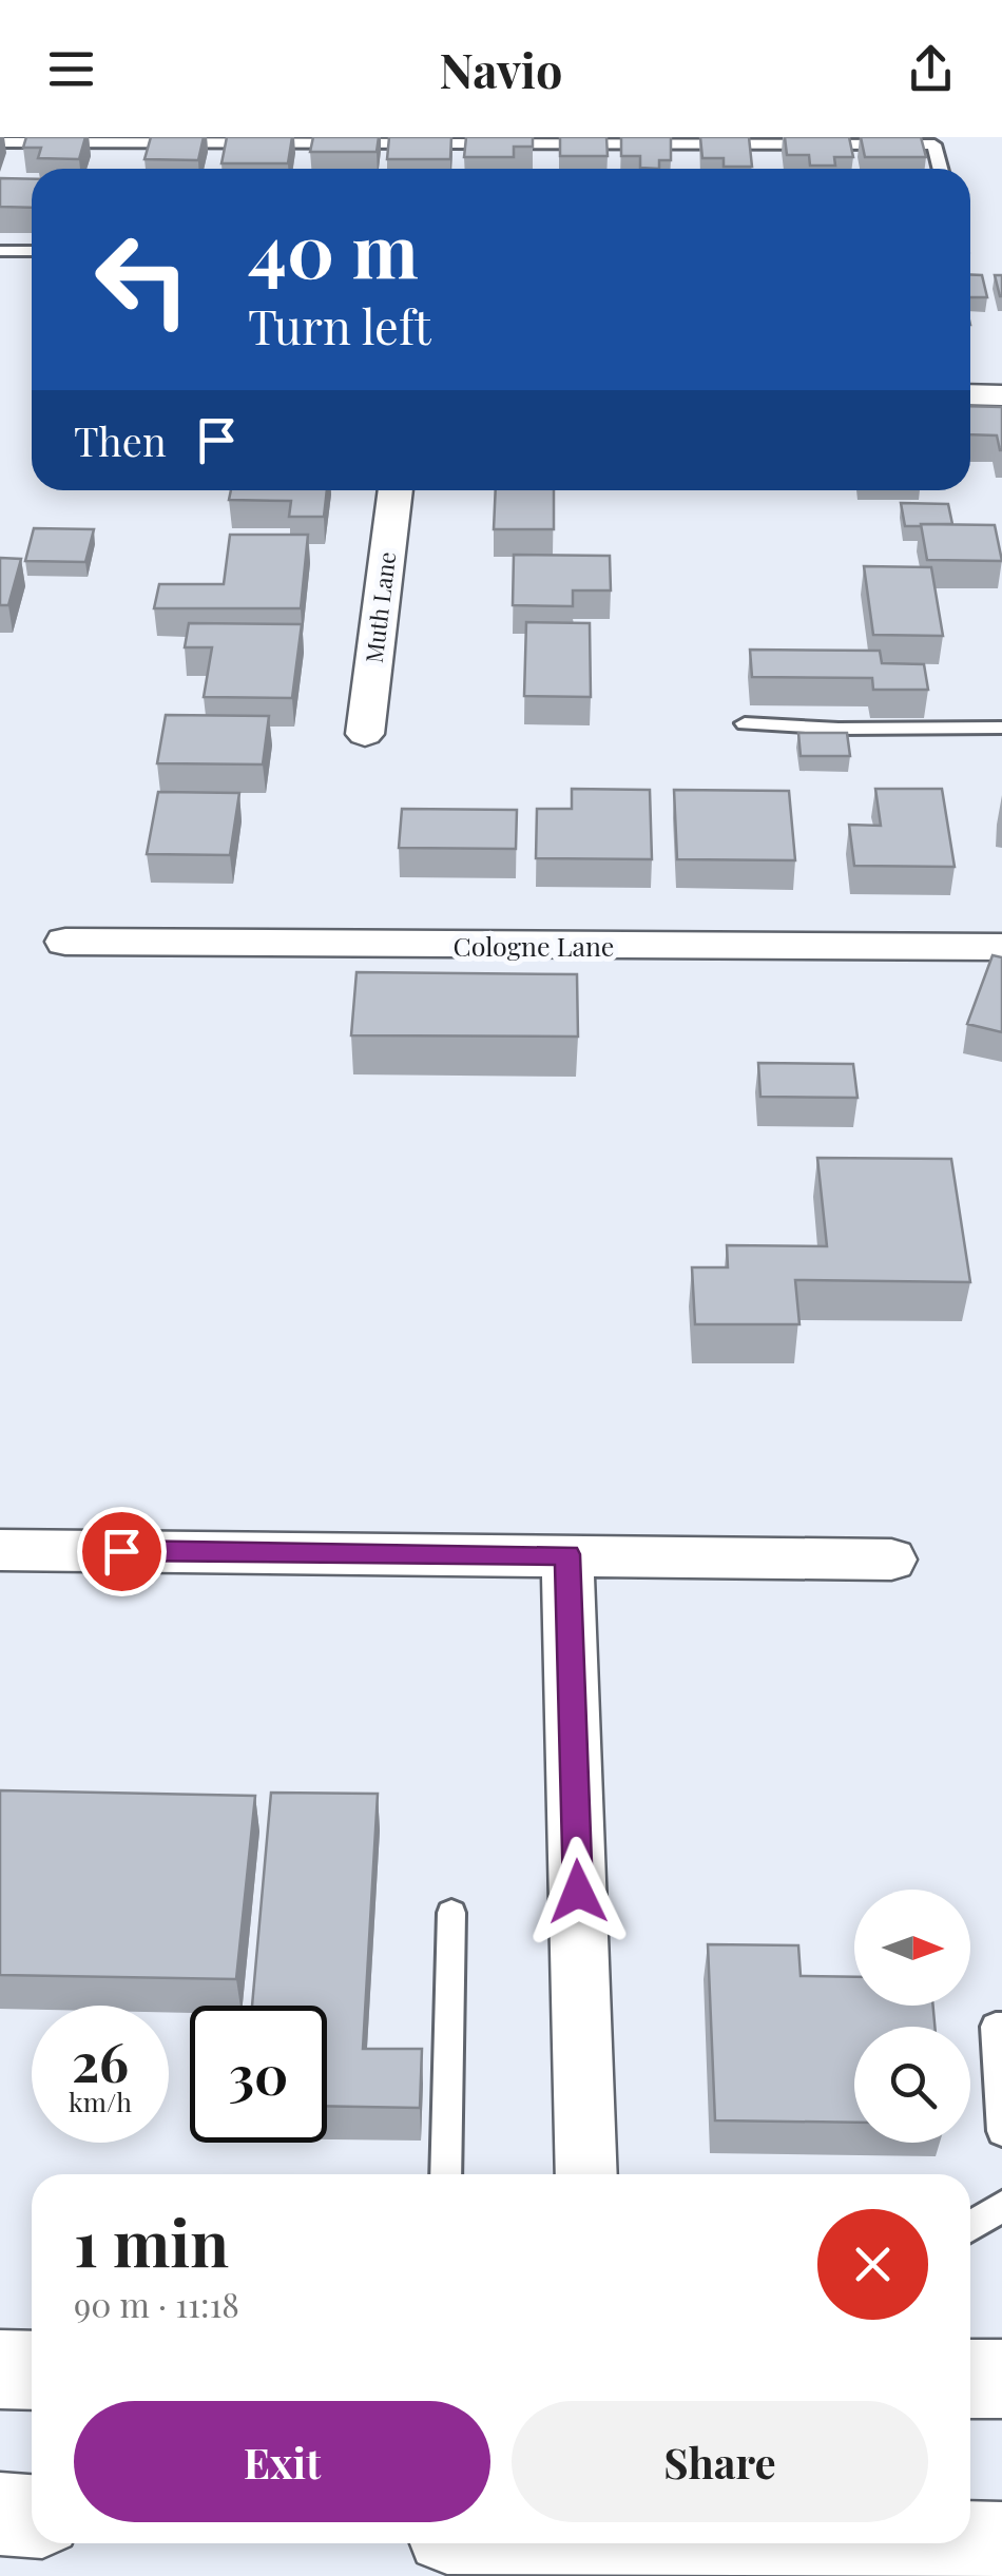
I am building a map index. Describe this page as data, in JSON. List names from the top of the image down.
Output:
{
  "streets": {
    "street": ["Muth Lane", "Cologne Lane"]
  },
  "north": "right",
  "page": {
    "header": "Navio",
    "turn": ["40 m", "Turn left"],
    "then": "Then",
    "speed": "26 km/h",
    "limit": "30",
    "heading": ["1 min", "90 m · 11:18"],
    "buttons": ["Exit", "Share"]
  }
}
